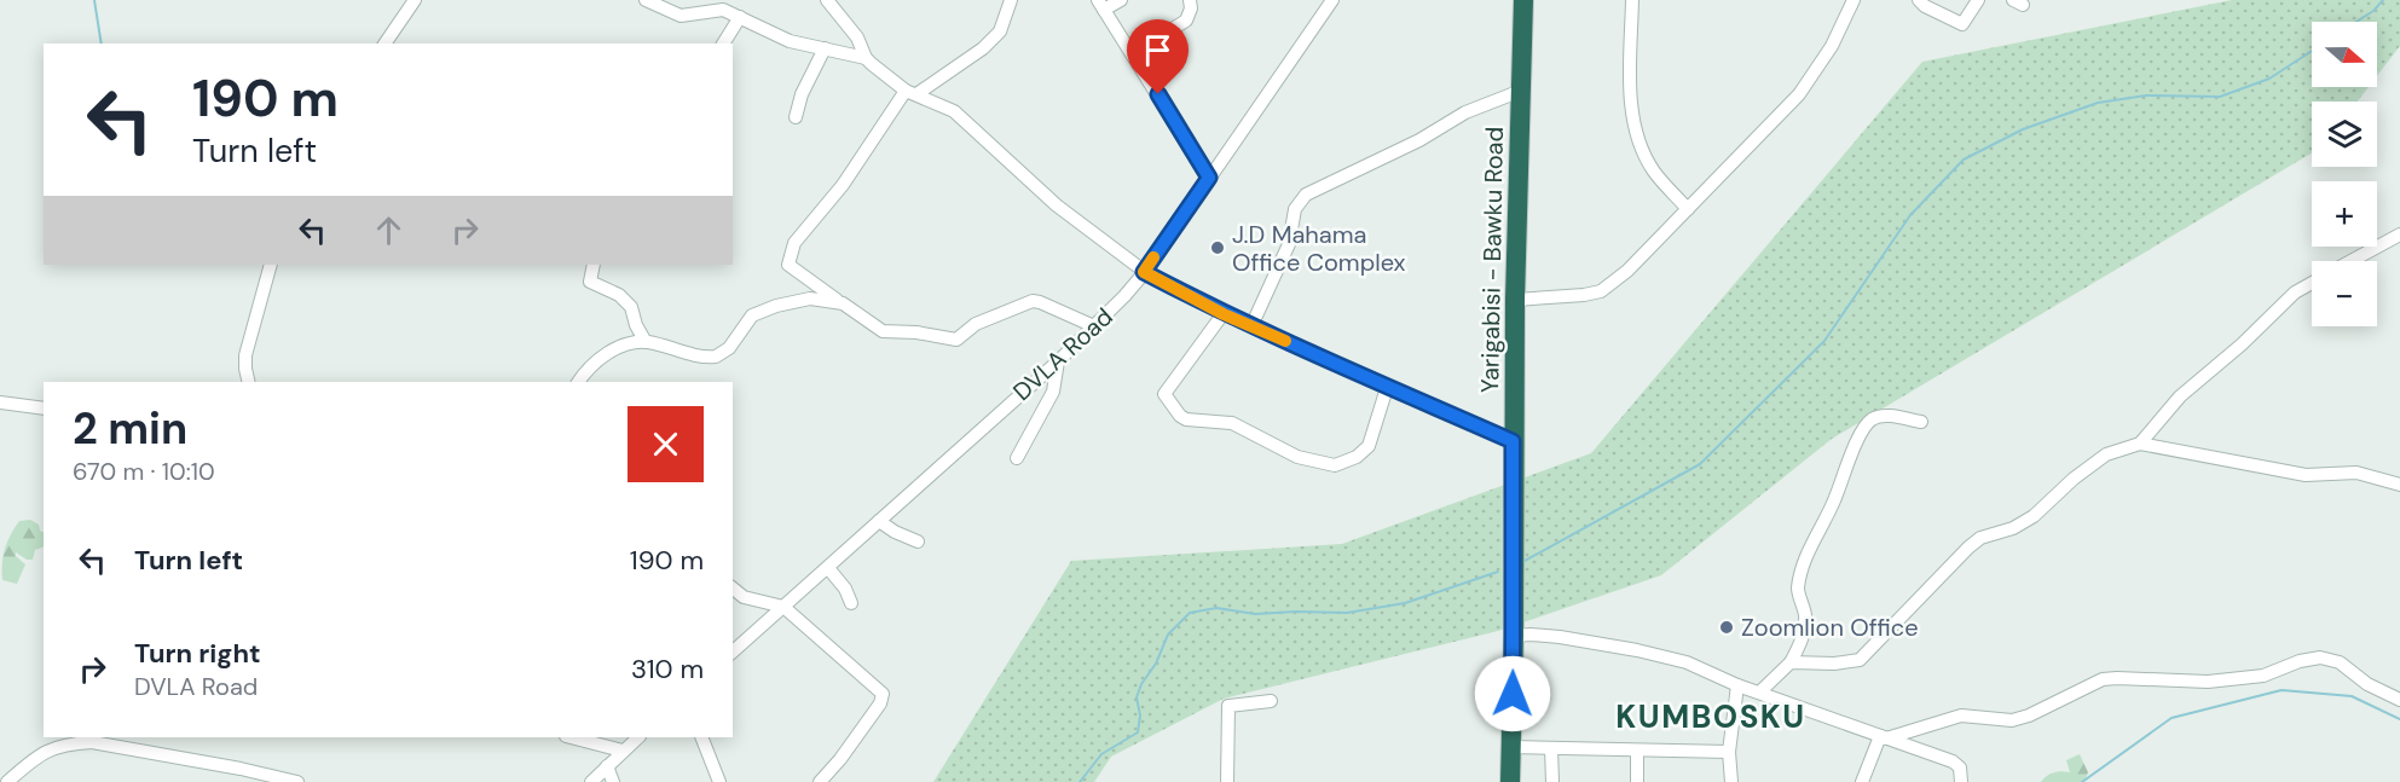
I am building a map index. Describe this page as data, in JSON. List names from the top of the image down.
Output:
{
  "streets": {
    "highway": ["Yarigabisi - Bawku Road"],
    "street": ["DVLA Road"]
  },
  "districts": ["KUMBOSKU"],
  "places": ["J.D Mahama Office Complex", "Zoomlion Office"],
  "north": "right",
  "page": {
    "map_buttons": ["+", "−"],
    "turn": ["190 m", "Turn left"],
    "heading": ["2 min", "670 m · 10:10"],
    "list": [
      {
        "name": "Turn left",
        "value": "190 m"
      },
      {
        "name": "Turn right",
        "note": "DVLA Road",
        "value": "310 m"
      }
    ]
  }
}
